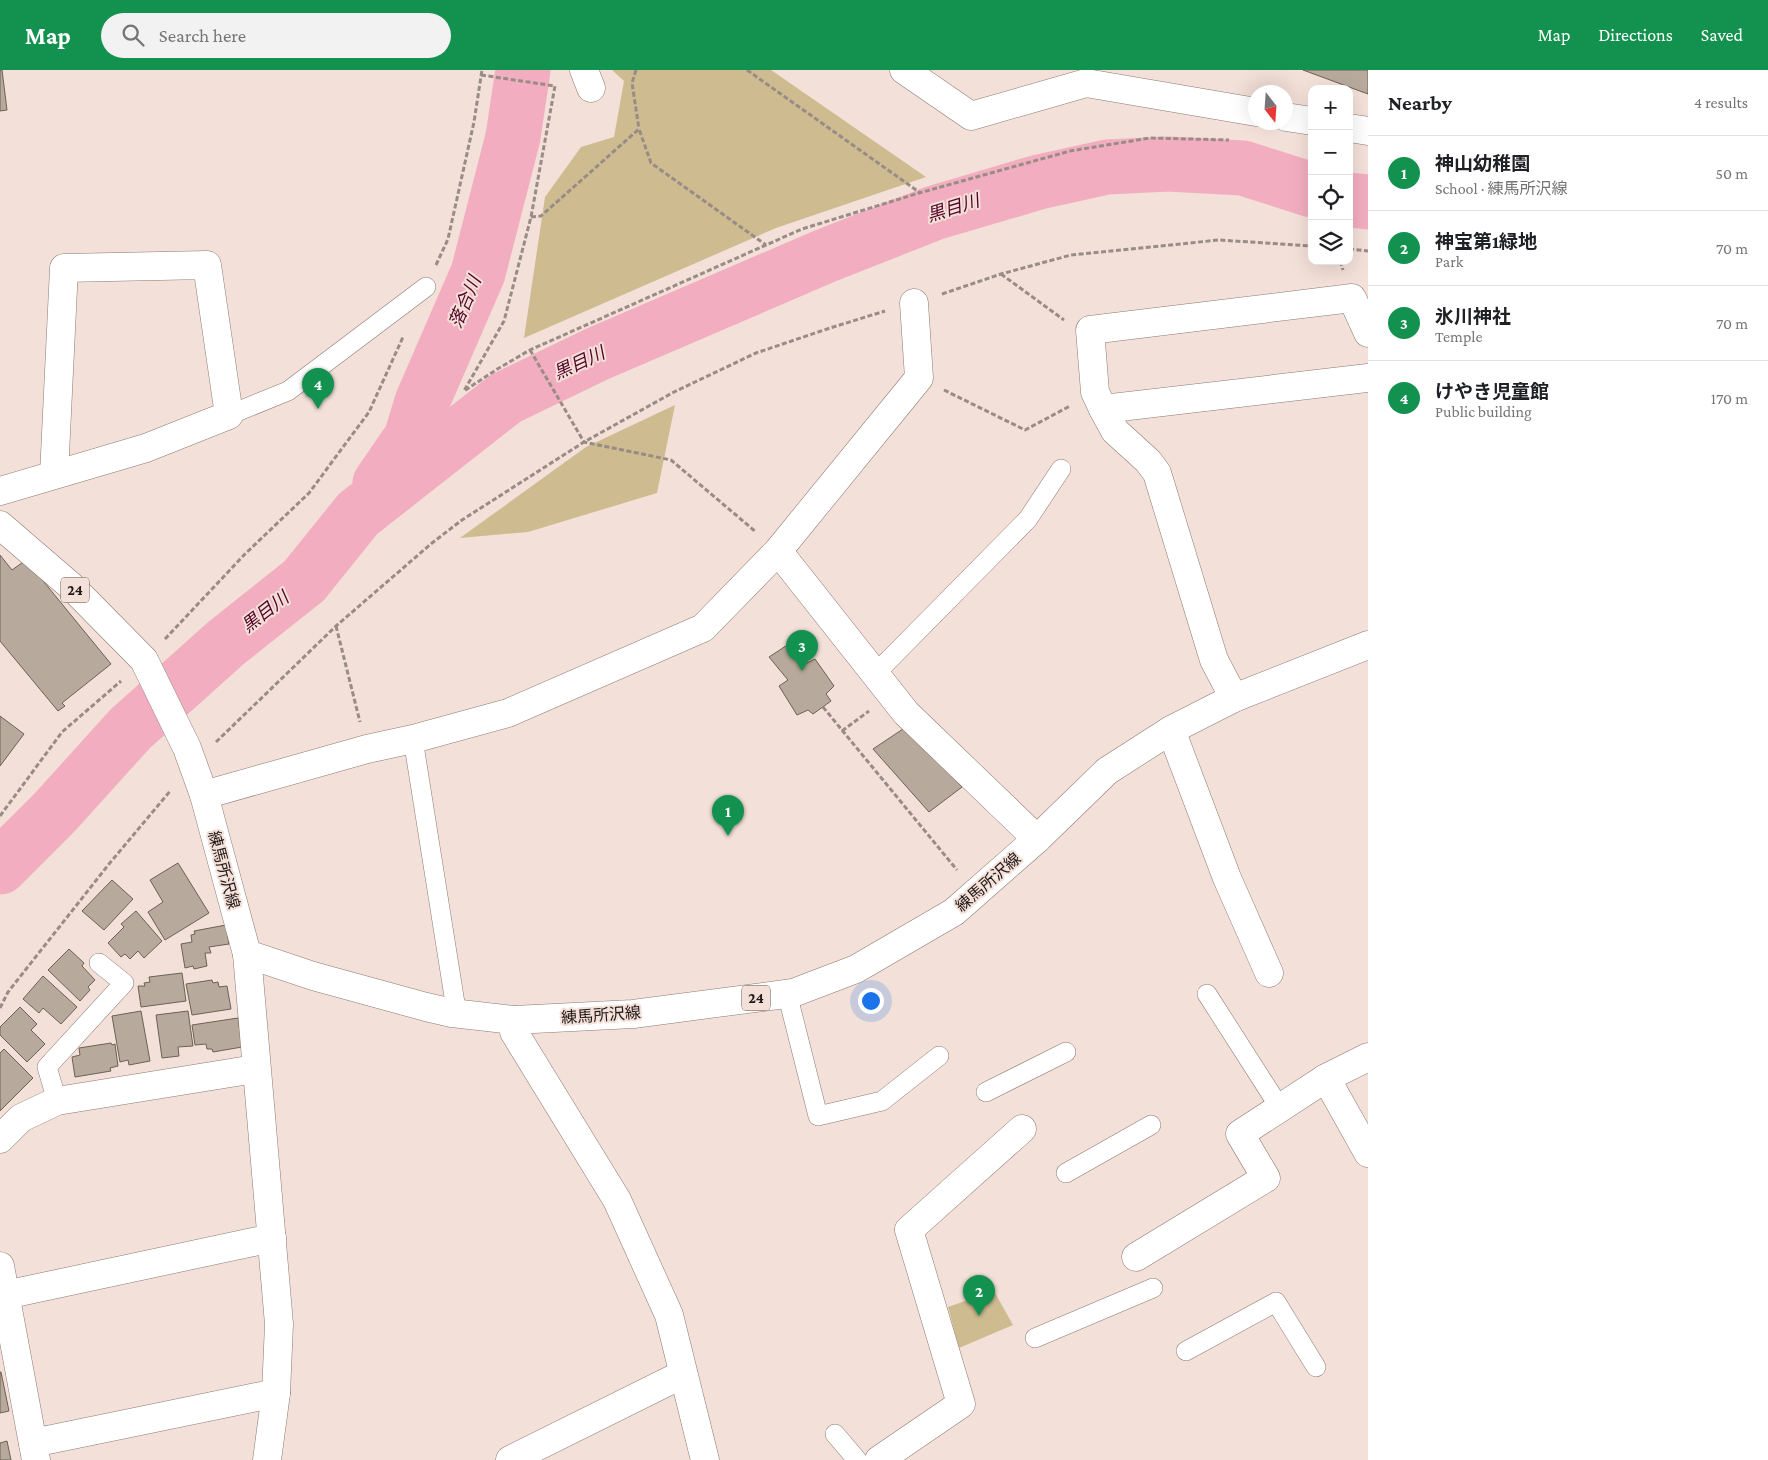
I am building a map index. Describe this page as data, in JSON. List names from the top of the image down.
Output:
{
  "streets": {
    "street": ["24", "練馬所沢線"]
  },
  "water": ["黒目川", "落合川"],
  "north": "bottom",
  "page": {
    "header": "Map",
    "search": "Search here",
    "nav": ["Map", "Directions", "Saved"],
    "heading": ["Nearby", "4 results"],
    "map_buttons": ["+", "−"],
    "list": [
      {
        "mark": "1",
        "name": "神山幼稚園",
        "note": "School · 練馬所沢線",
        "value": "50 m"
      },
      {
        "mark": "2",
        "name": "神宝第1緑地",
        "note": "Park",
        "value": "70 m"
      },
      {
        "mark": "3",
        "name": "氷川神社",
        "note": "Temple",
        "value": "70 m"
      },
      {
        "mark": "4",
        "name": "けやき児童館",
        "note": "Public building",
        "value": "170 m"
      }
    ],
    "pins": [
      "4",
      "3",
      "1",
      "2"
    ]
  }
}
